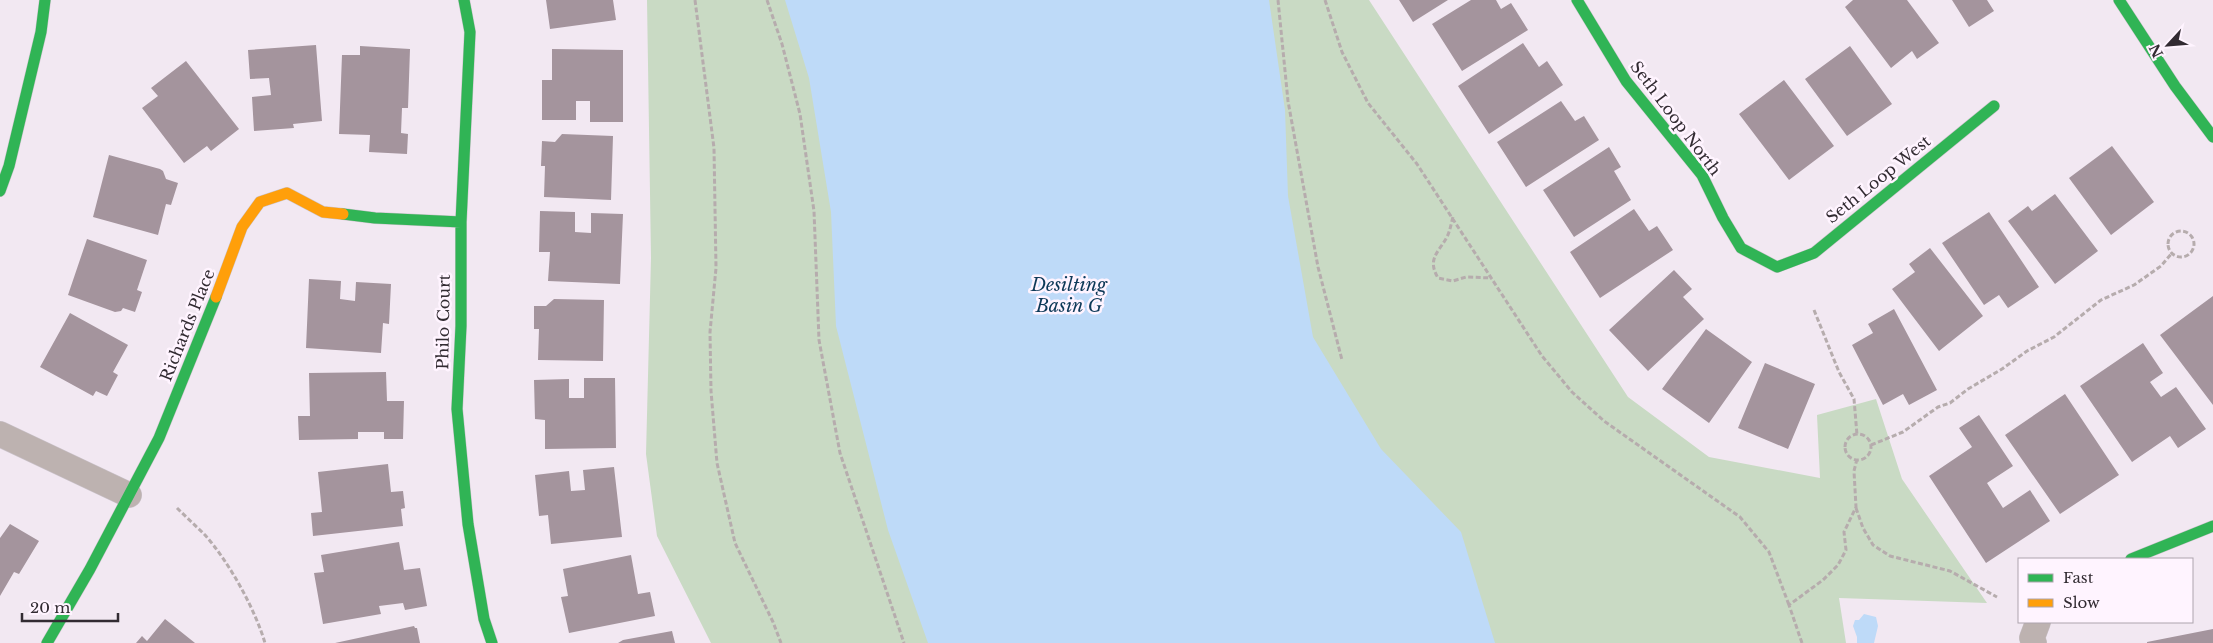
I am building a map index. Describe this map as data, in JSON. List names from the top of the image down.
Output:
{
  "streets": {
    "street": [
      "Seth Loop North",
      "Seth Loop West",
      "Philo Court",
      "Richards Place"
    ]
  },
  "crossings": [
    ["Seth Loop North", "Seth Loop West"],
    ["Philo Court", "Richards Place"]
  ],
  "water": ["Desilting Basin G"],
  "legend": ["Fast", "Slow"],
  "scale_bar": "20 m",
  "north": "bottom left"
}
